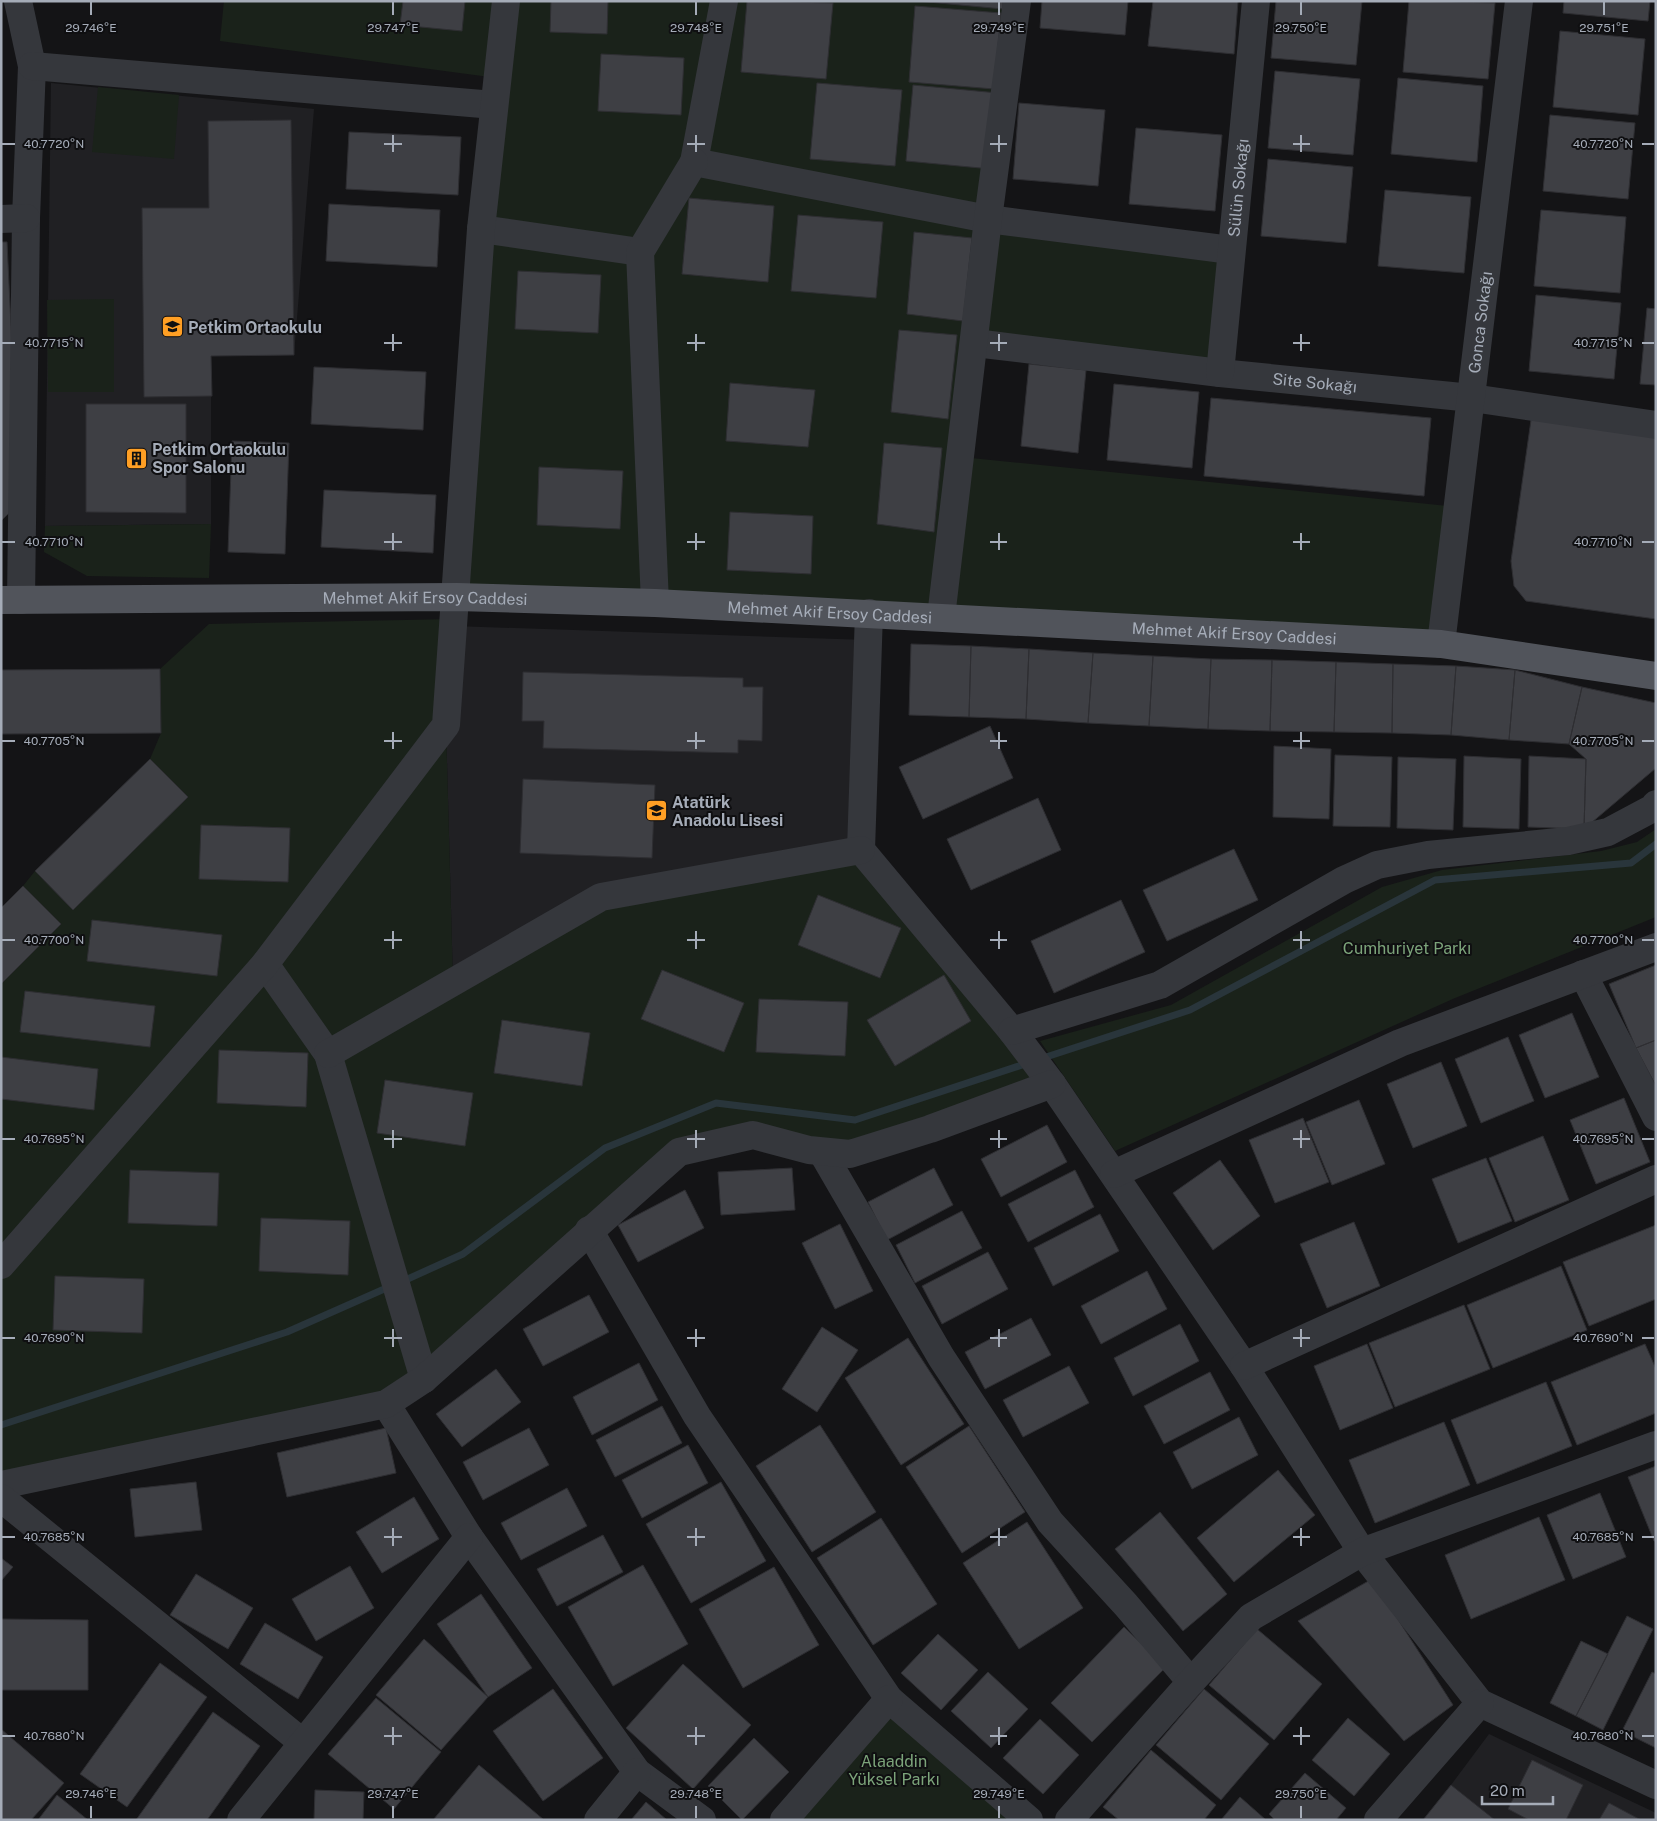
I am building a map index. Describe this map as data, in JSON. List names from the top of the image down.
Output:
{
  "streets": {
    "main road": ["Mehmet Akif Ersoy Caddesi"],
    "street": ["Sülün Sokağı", "Gonca Sokağı", "Site Sokağı"]
  },
  "crossings": [
    ["Sülün Sokağı", "Site Sokağı"],
    ["Gonca Sokağı", "Site Sokağı"],
    ["Gonca Sokağı", "Mehmet Akif Ersoy Caddesi"]
  ],
  "parks": ["Cumhuriyet Parkı", "Alaaddin Yüksel Parkı"],
  "places": {
    "school or university": ["Petkim Ortaokulu", "Atatürk Anadolu Lisesi"],
    "building": ["Petkim Ortaokulu Spor Salonu"]
  },
  "scale_bar": "20 m",
  "coordinates": [
    "29.746°E",
    "29.747°E",
    "29.748°E",
    "29.749°E",
    "29.750°E",
    "29.751°E",
    "40.7720°N",
    "40.7715°N",
    "40.7710°N",
    "40.7705°N",
    "40.7700°N",
    "40.7695°N",
    "40.7690°N",
    "40.7685°N",
    "40.7680°N"
  ]
}
